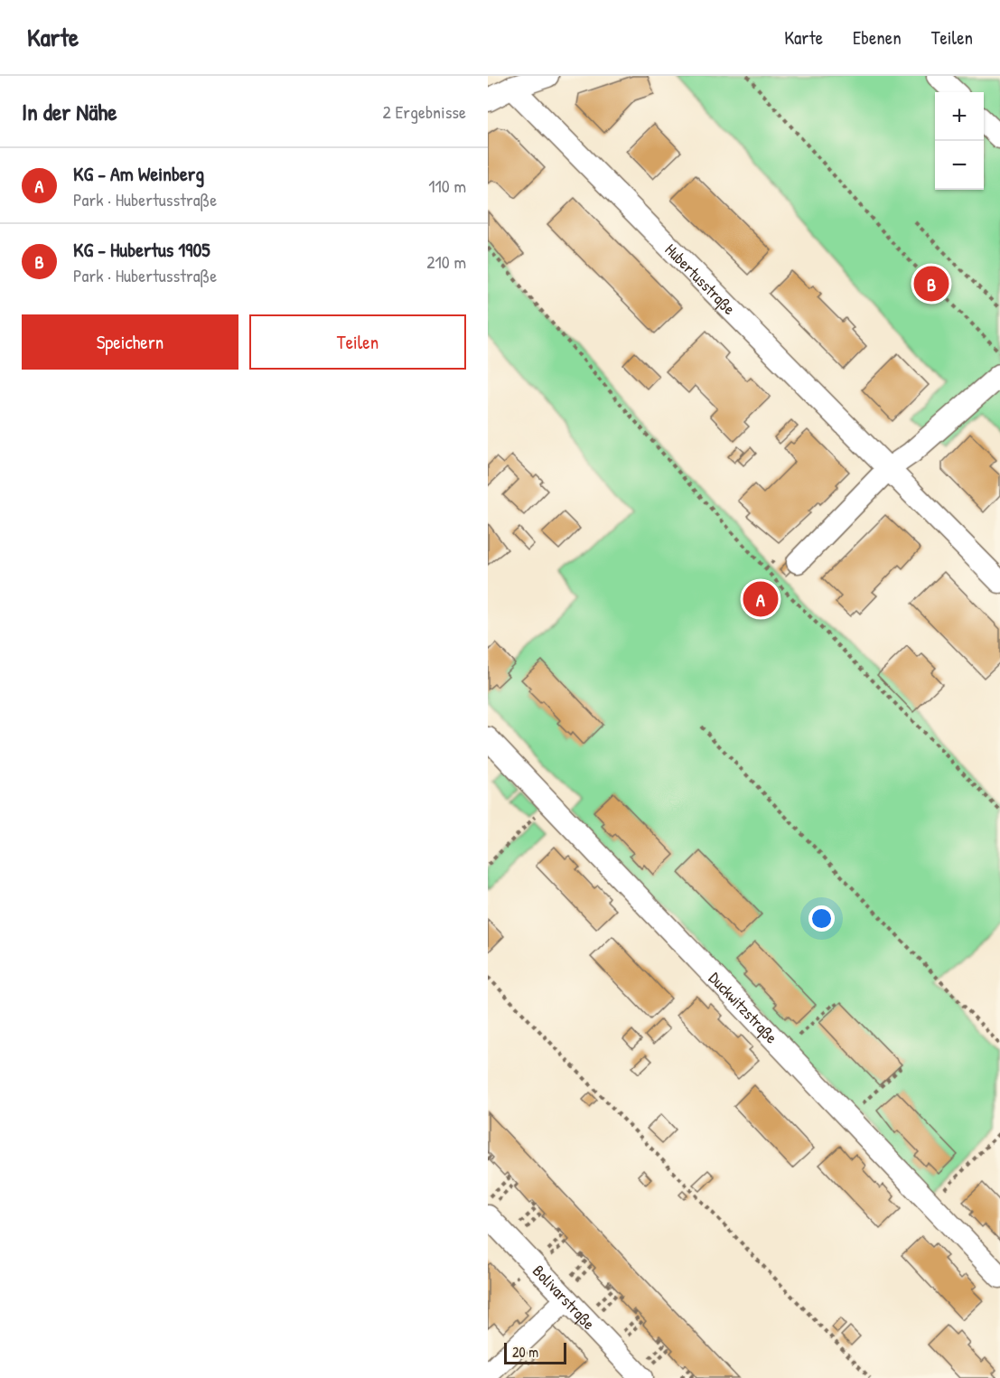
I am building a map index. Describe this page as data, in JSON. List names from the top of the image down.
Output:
{
  "streets": {
    "street": ["Hubertusstraße", "Duckwitzstraße", "Bolivarstraße"]
  },
  "scale_bar": "20 m",
  "page": {
    "header": "Karte",
    "nav": ["Karte", "Ebenen", "Teilen"],
    "heading": ["In der Nähe", "2 Ergebnisse"],
    "map_buttons": ["+", "−"],
    "list": [
      {
        "mark": "A",
        "name": "KG - Am Weinberg",
        "note": "Park · Hubertusstraße",
        "value": "110 m"
      },
      {
        "mark": "B",
        "name": "KG - Hubertus 1905",
        "note": "Park · Hubertusstraße",
        "value": "210 m"
      }
    ],
    "pins": ["B", "A"],
    "buttons": ["Speichern", "Teilen"],
    "scale": "20 m"
  }
}
